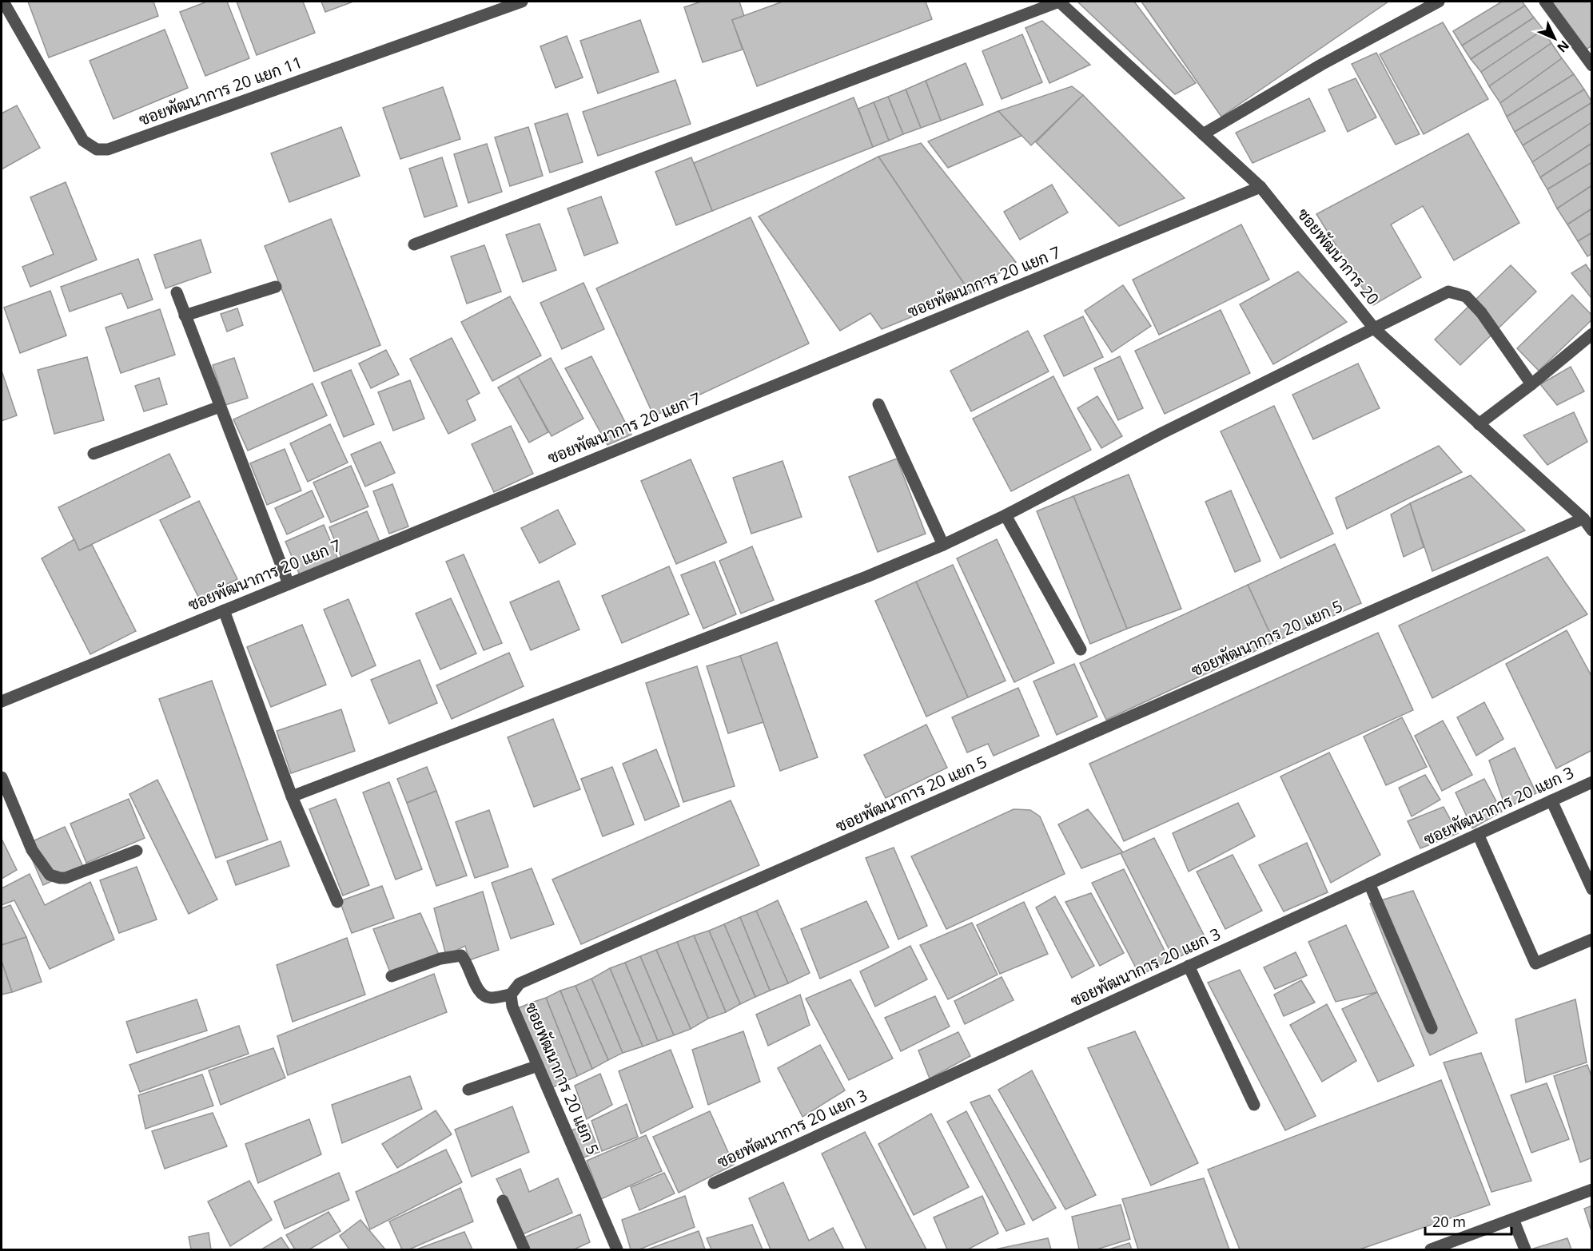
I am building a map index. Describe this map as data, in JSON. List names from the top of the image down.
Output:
{
  "streets": {
    "street": [
      "ซอยพัฒนาการ 20 แยก 11",
      "ซอยพัฒนาการ 20",
      "ซอยพัฒนาการ 20 แยก 7",
      "ซอยพัฒนาการ 20 แยก 5",
      "ซอยพัฒนาการ 20 แยก 3"
    ]
  },
  "crossings": [
    ["ซอยพัฒนาการ 20", "ซอยพัฒนาการ 20 แยก 7"],
    ["ซอยพัฒนาการ 20", "ซอยพัฒนาการ 20 แยก 5"]
  ],
  "scale_bar": "20 m",
  "north": "bottom right"
}
